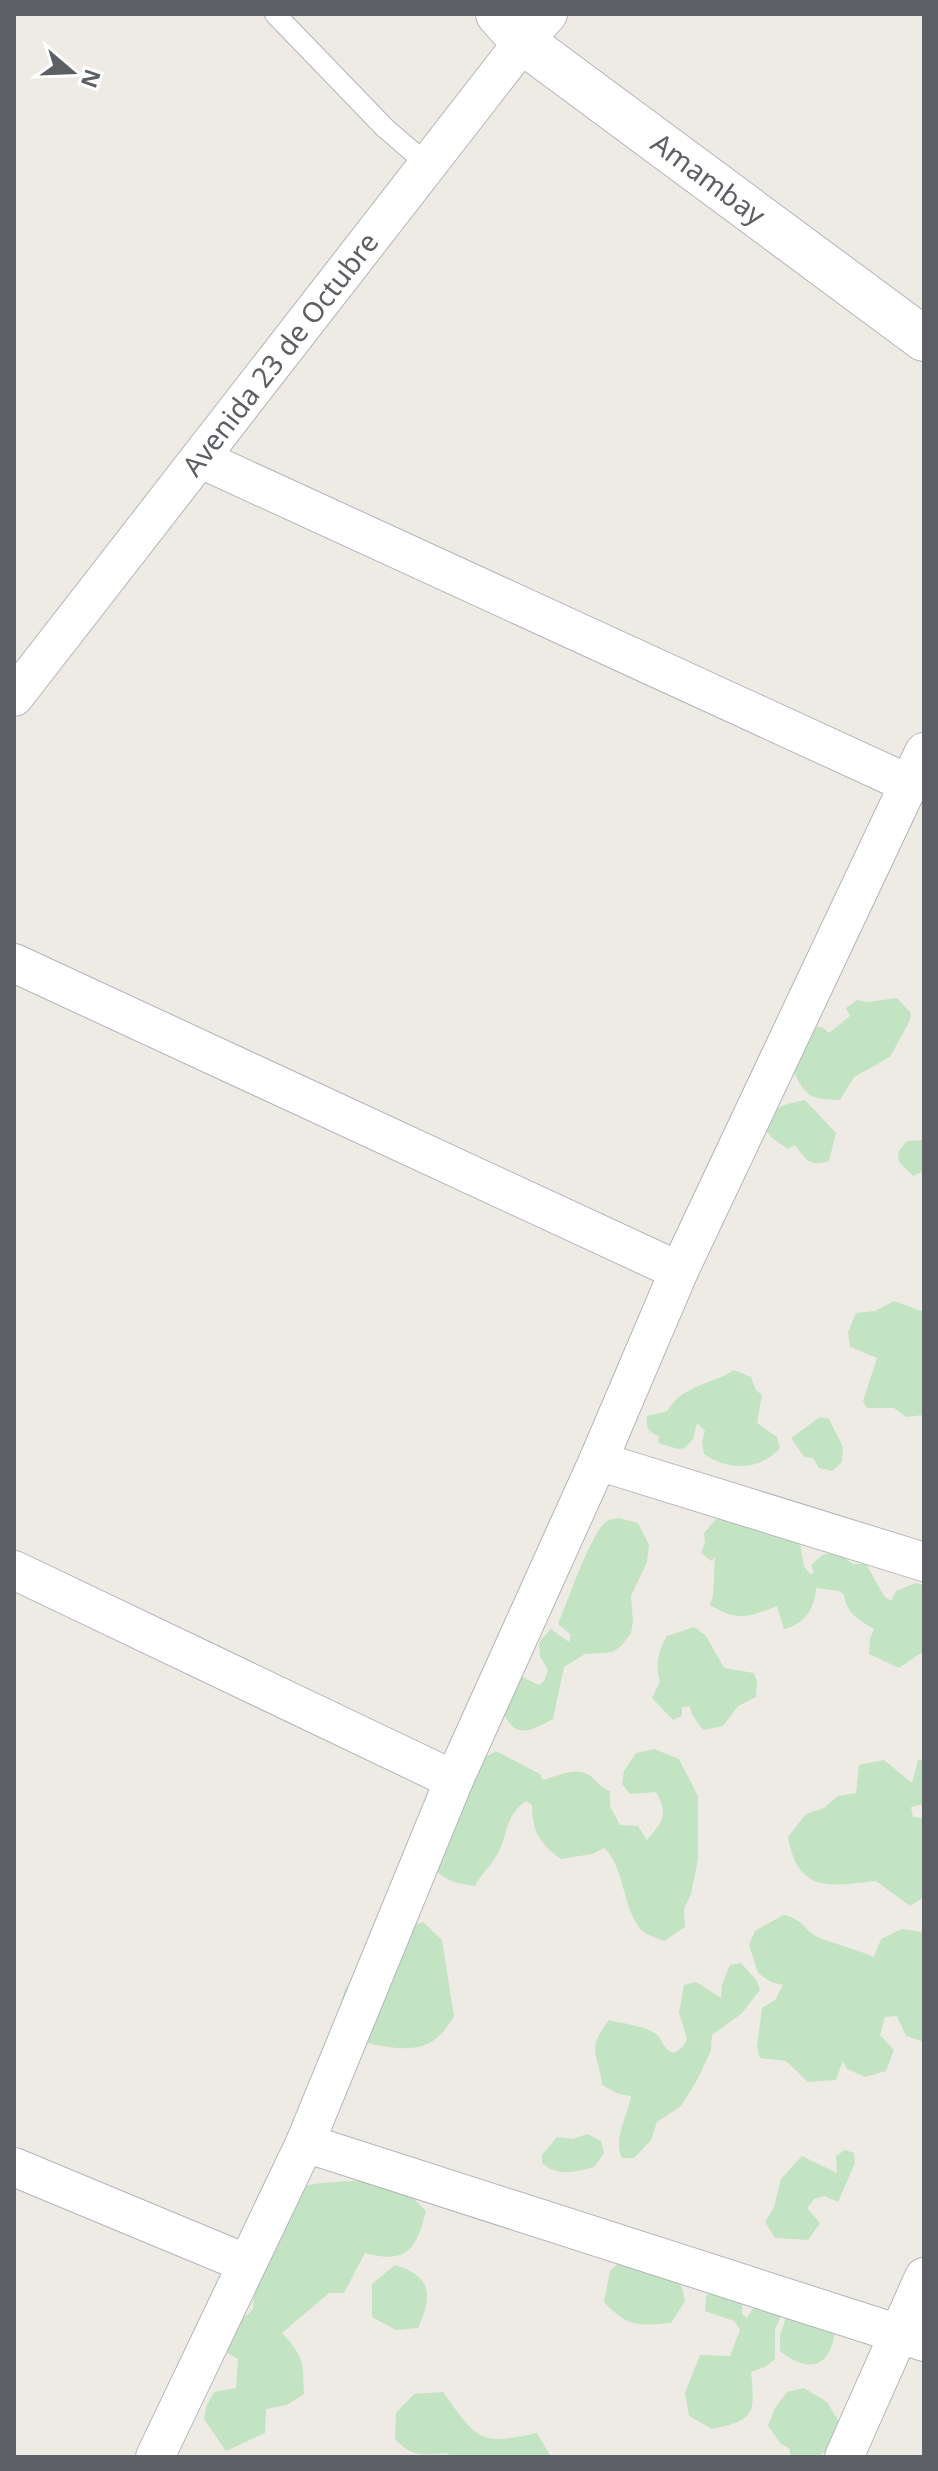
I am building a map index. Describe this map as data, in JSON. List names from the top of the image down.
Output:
{
  "streets": {
    "street": ["Amambay", "Avenida 23 de Octubre"]
  },
  "crossings": [
    ["Amambay", "Avenida 23 de Octubre"]
  ],
  "north": "right"
}
